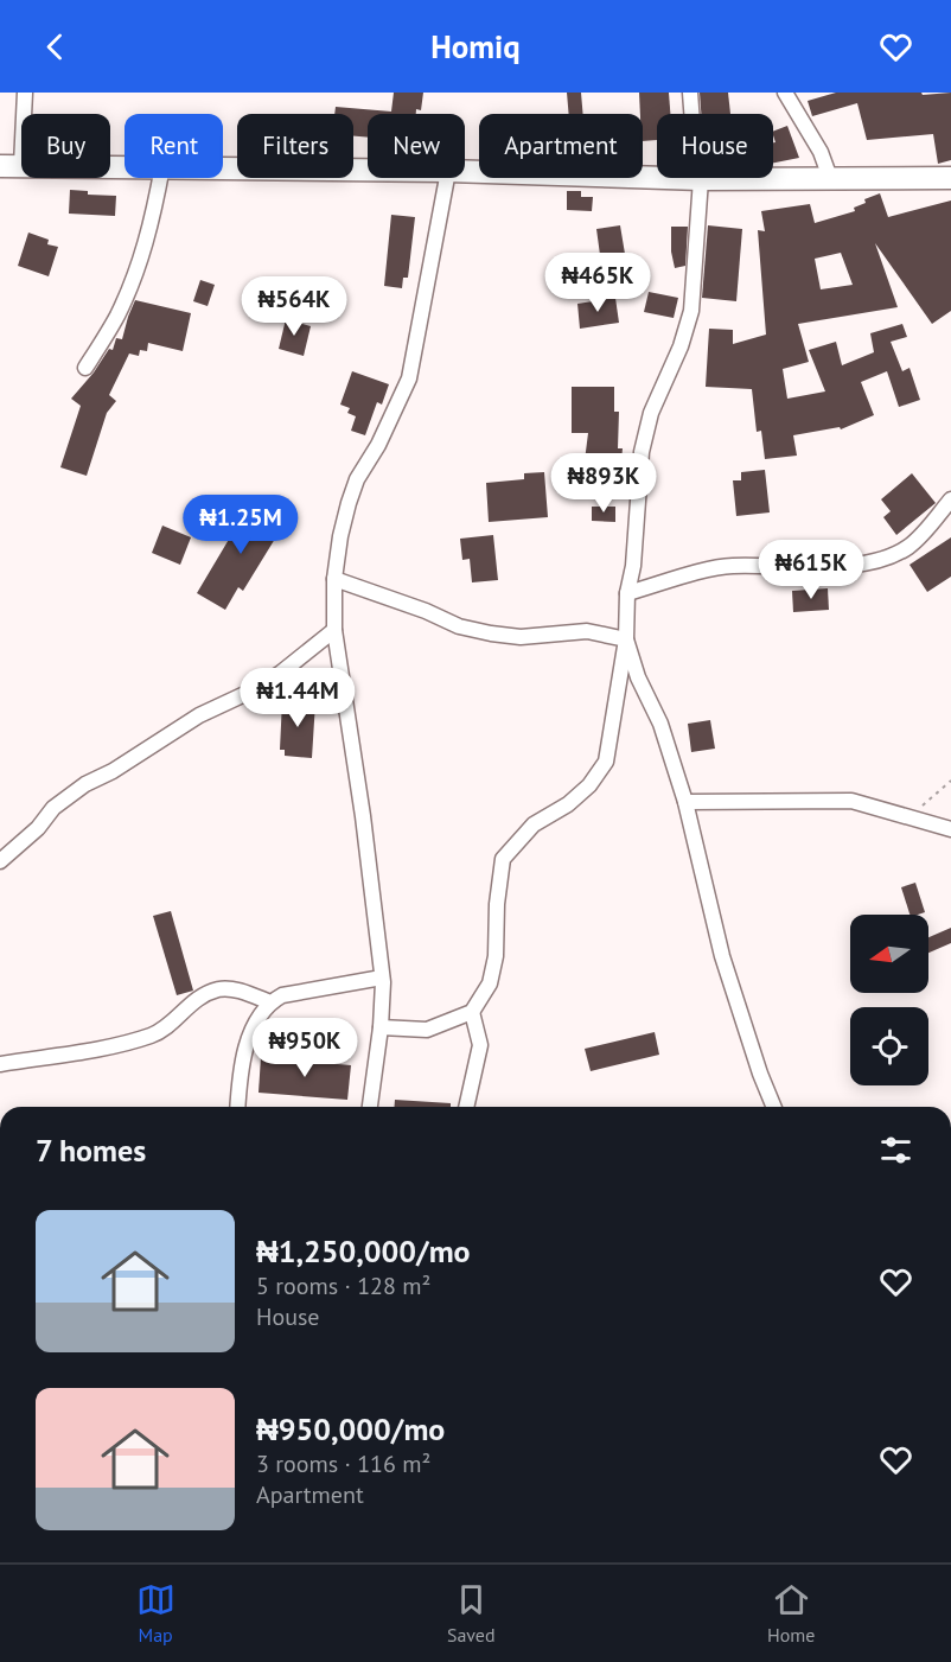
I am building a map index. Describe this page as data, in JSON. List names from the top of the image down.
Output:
{
  "north": "left",
  "page": {
    "header": "Homiq",
    "chip": [
      "Buy",
      "Rent",
      "Filters",
      "New",
      "Apartment",
      "House"
    ],
    "price": [
      "₦465K",
      "₦564K",
      "₦893K",
      "₦1.25M",
      "₦615K",
      "₦1.44M",
      "₦950K"
    ],
    "heading": "7 homes",
    "list": [
      {
        "name": "₦1,250,000/mo",
        "note": "5 rooms · 128 m² · House"
      },
      {
        "name": "₦950,000/mo",
        "note": "3 rooms · 116 m² · Apartment"
      }
    ],
    "tabs": ["Map", "Saved", "Home"]
  }
}
